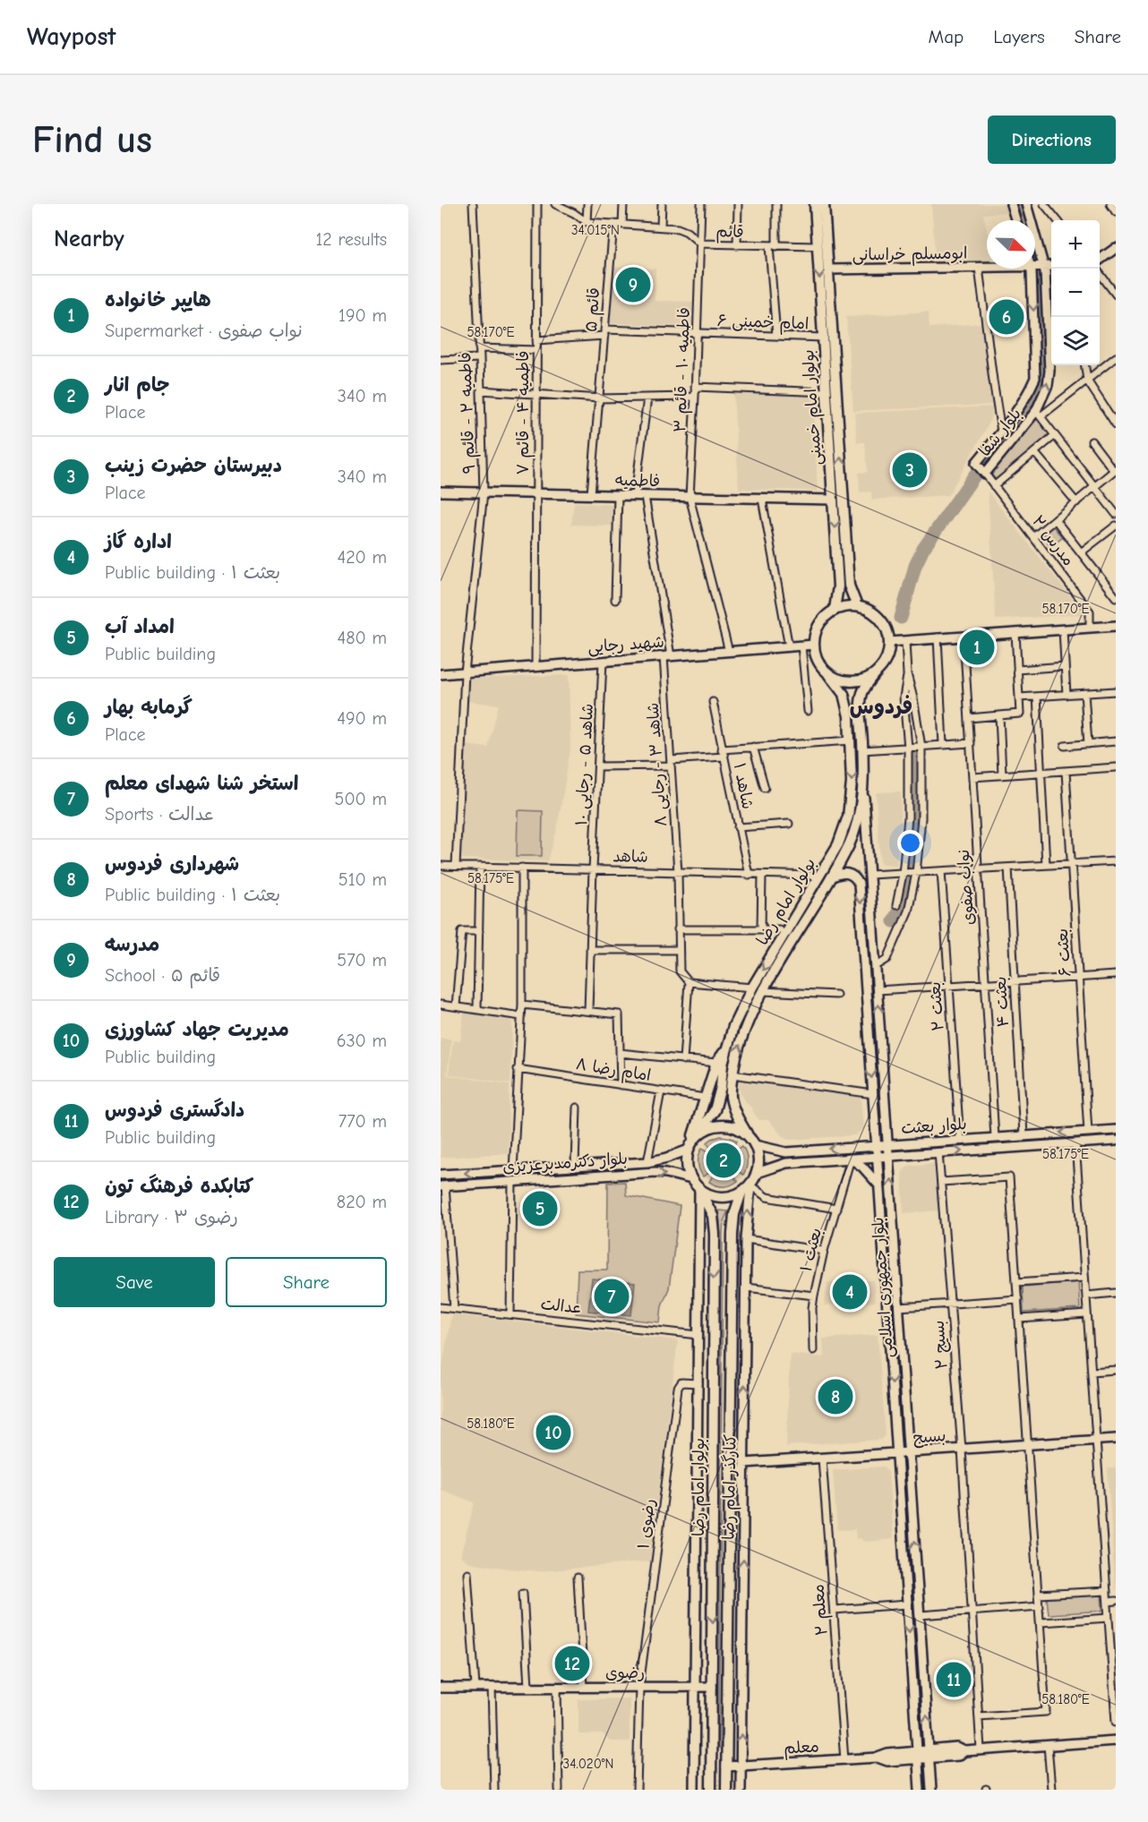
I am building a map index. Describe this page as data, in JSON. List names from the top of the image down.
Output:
{
  "streets": {
    "main road": [
      "ابومسلم خراسانی",
      "بولوار امام خمینی",
      "بلوار شفا",
      "فاطمیه",
      "شهید رجایی",
      "بولوار امام رضا",
      "بلوار بعثت",
      "بلوار دکترمدبرعزیزی",
      "بلوار جمهوری اسلامی",
      "بسیج",
      "کنارگذر امام رضا",
      "رضوی",
      "معلم"
    ],
    "street": [
      "قائم",
      "قائم ۵",
      "امام خمینی ۶",
      "فاطمیه ۱۰ - قائم ۳",
      "فاطمیه ۲ - قائم ۹",
      "فاطمیه ۴ - قائم ۷",
      "مدرس ۲",
      "شاهد ۵ - رجایی ۱۰",
      "شاهد ۳ - رجایی ۸",
      "شاهد ۱",
      "شاهد",
      "نواب صفوی",
      "بعثت ۶",
      "بعثت ۴",
      "بعثت ۲",
      "امام رضا ۸",
      "بعثت ۱",
      "عدالت",
      "بسیج ۲",
      "رضوی ۱",
      "معلم ۲"
    ]
  },
  "crossings": [
    ["قائم", "قائم ۵"],
    ["قائم", "فاطمیه ۱۰ - قائم ۳"],
    ["قائم", "بولوار امام خمینی"],
    ["ابومسلم خراسانی", "بولوار امام خمینی"],
    ["ابومسلم خراسانی", "بلوار شفا"],
    ["قائم ۵", "امام خمینی ۶"],
    ["قائم ۵", "فاطمیه"],
    ["امام خمینی ۶", "فاطمیه ۱۰ - قائم ۳"],
    ["امام خمینی ۶", "بولوار امام خمینی"],
    ["امام خمینی ۶", "فاطمیه ۴ - قائم ۷"],
    ["فاطمیه ۱۰ - قائم ۳", "فاطمیه"],
    ["فاطمیه ۱۰ - قائم ۳", "شهید رجایی"],
    ["بولوار امام خمینی", "فاطمیه"],
    ["بولوار امام خمینی", "شهید رجایی"],
    ["بولوار امام خمینی", "بولوار امام رضا"],
    ["فاطمیه ۲ - قائم ۹", "فاطمیه"],
    ["فاطمیه ۲ - قائم ۹", "شهید رجایی"],
    ["فاطمیه ۲ - قائم ۹", "شاهد"],
    ["فاطمیه ۴ - قائم ۷", "فاطمیه"],
    ["فاطمیه ۴ - قائم ۷", "شهید رجایی"],
    ["بلوار شفا", "مدرس ۲"],
    ["فاطمیه", "شاهد ۳ - رجایی ۸"],
    ["شهید رجایی", "شاهد ۵ - رجایی ۱۰"],
    ["شهید رجایی", "شاهد ۳ - رجایی ۸"],
    ["شهید رجایی", "بولوار امام رضا"],
    ["شاهد ۵ - رجایی ۱۰", "شاهد"],
    ["شاهد ۳ - رجایی ۸", "شاهد"],
    ["شاهد ۱", "شاهد"],
    ["شاهد", "بولوار امام رضا"],
    ["نواب صفوی", "بلوار بعثت"],
    ["بولوار امام رضا", "بلوار بعثت"],
    ["بولوار امام رضا", "بلوار دکترمدبرعزیزی"],
    ["بولوار امام رضا", "بلوار جمهوری اسلامی"],
    ["بولوار امام رضا", "کنارگذر امام رضا"],
    ["بولوار امام رضا", "رضوی"],
    ["بولوار امام رضا", "معلم"],
    ["بعثت ۶", "بلوار بعثت"],
    ["بعثت ۴", "بلوار بعثت"],
    ["بعثت ۲", "بلوار بعثت"],
    ["بلوار بعثت", "بلوار دکترمدبرعزیزی"],
    ["بلوار بعثت", "بعثت ۱"],
    ["بلوار بعثت", "بلوار جمهوری اسلامی"],
    ["بلوار بعثت", "بسیج ۲"],
    ["بلوار بعثت", "کنارگذر امام رضا"],
    ["بلوار دکترمدبرعزیزی", "کنارگذر امام رضا"],
    ["بلوار جمهوری اسلامی", "بسیج"],
    ["بلوار جمهوری اسلامی", "معلم"],
    ["عدالت", "کنارگذر امام رضا"],
    ["بسیج ۲", "بسیج"],
    ["بسیج ۲", "معلم"],
    ["بسیج", "کنارگذر امام رضا"],
    ["بسیج", "معلم ۲"],
    ["کنارگذر امام رضا", "رضوی ۱"],
    ["کنارگذر امام رضا", "رضوی"],
    ["کنارگذر امام رضا", "معلم"],
    ["رضوی ۱", "رضوی"],
    ["معلم ۲", "معلم"]
  ],
  "districts": ["فردوس"],
  "north": "bottom right",
  "page": {
    "header": "Waypost",
    "nav": ["Map", "Layers", "Share"],
    "buttons": [
      "Directions",
      ["Save", "Share"]
    ],
    "title": "Find us",
    "heading": ["Nearby", "12 results"],
    "map_buttons": ["+", "−"],
    "pins": [
      "9",
      "6",
      "3",
      "1",
      "2",
      "5",
      "4",
      "7",
      "8",
      "10",
      "12",
      "11"
    ],
    "list": [
      {
        "mark": "1",
        "name": "هایپر خانواده",
        "note": "Supermarket · نواب صفوی",
        "value": "190 m"
      },
      {
        "mark": "2",
        "name": "جام انار",
        "note": "Place",
        "value": "340 m"
      },
      {
        "mark": "3",
        "name": "دبیرستان حضرت زینب",
        "note": "Place",
        "value": "340 m"
      },
      {
        "mark": "4",
        "name": "اداره گاز",
        "note": "Public building · بعثت ۱",
        "value": "420 m"
      },
      {
        "mark": "5",
        "name": "امداد آب",
        "note": "Public building",
        "value": "480 m"
      },
      {
        "mark": "6",
        "name": "گرمابه بهار",
        "note": "Place",
        "value": "490 m"
      },
      {
        "mark": "7",
        "name": "استخر شنا شهدای معلم",
        "note": "Sports · عدالت",
        "value": "500 m"
      },
      {
        "mark": "8",
        "name": "شهرداری فردوس",
        "note": "Public building · بعثت ۱",
        "value": "510 m"
      },
      {
        "mark": "9",
        "name": "مدرسه",
        "note": "School · قائم ۵",
        "value": "570 m"
      },
      {
        "mark": "10",
        "name": "مدیریت جهاد کشاورزی",
        "note": "Public building",
        "value": "630 m"
      },
      {
        "mark": "11",
        "name": "دادگستری فردوس",
        "note": "Public building",
        "value": "770 m"
      },
      {
        "mark": "12",
        "name": "کتابکده فرهنگ تون",
        "note": "Library · رضوی ۳",
        "value": "820 m"
      }
    ]
  },
  "coordinates": [
    "34.015°N",
    "58.170°E",
    "58.175°E",
    "58.180°E",
    "34.020°N"
  ]
}
